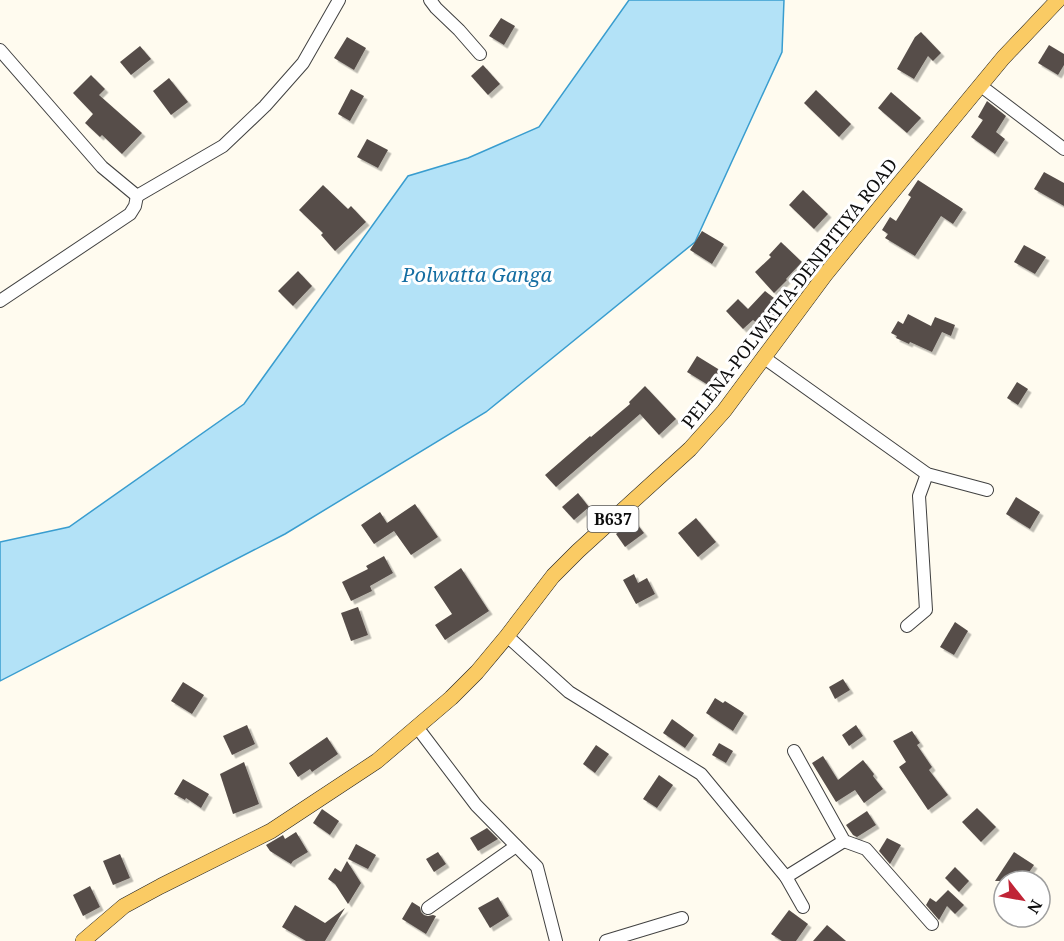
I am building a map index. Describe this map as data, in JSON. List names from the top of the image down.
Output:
{
  "streets": {
    "main road": ["PELENA-POLWATTA-DENIPITIYA ROAD", "B637"]
  },
  "water": ["Polwatta Ganga"],
  "north": "bottom right"
}
